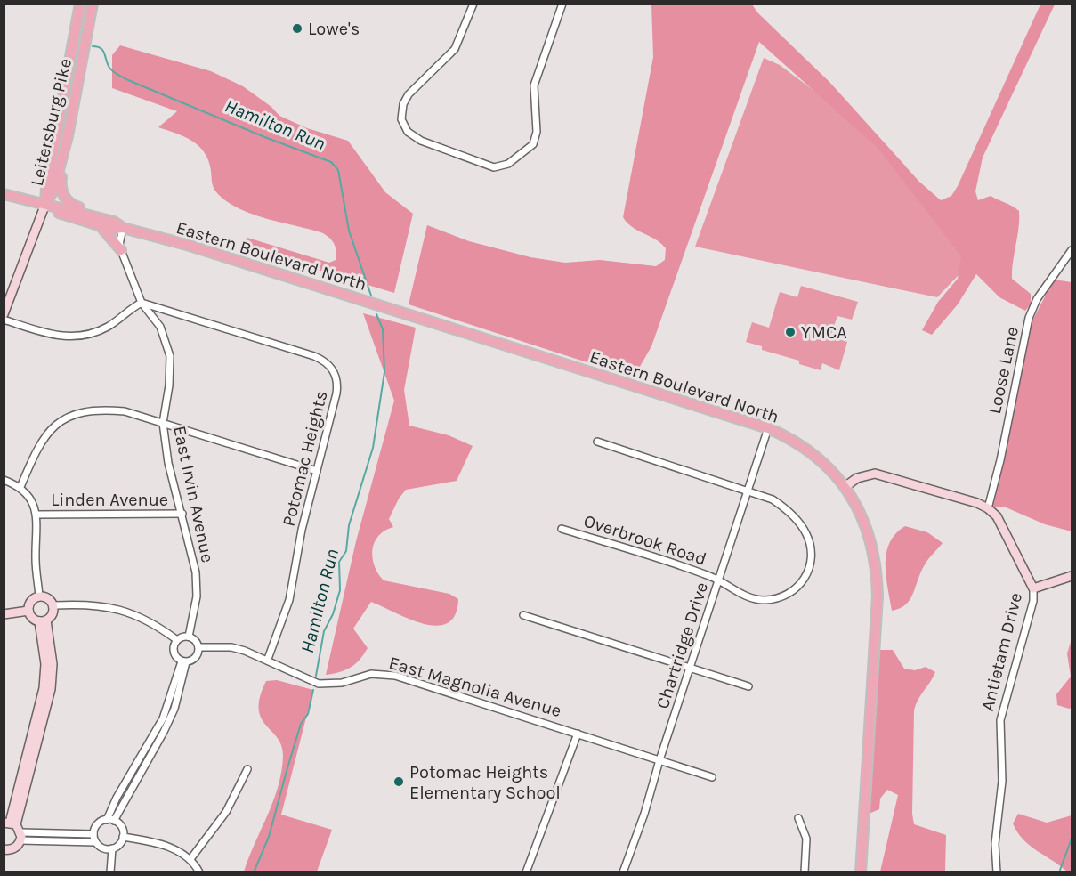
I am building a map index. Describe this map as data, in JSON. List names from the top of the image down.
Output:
{
  "streets": {
    "main road": ["Leitersburg Pike", "Eastern Boulevard North"],
    "street": [
      "Loose Lane",
      "Potomac Heights",
      "East Irvin Avenue",
      "Linden Avenue",
      "Overbrook Road",
      "Chartridge Drive",
      "Antietam Drive",
      "East Magnolia Avenue"
    ]
  },
  "crossings": [
    ["Leitersburg Pike", "Eastern Boulevard North"],
    ["Eastern Boulevard North", "Chartridge Drive"],
    ["Loose Lane", "Antietam Drive"],
    ["Potomac Heights", "East Irvin Avenue"],
    ["Potomac Heights", "East Magnolia Avenue"],
    ["East Irvin Avenue", "Linden Avenue"],
    ["East Irvin Avenue", "East Magnolia Avenue"],
    ["Overbrook Road", "Chartridge Drive"],
    ["Chartridge Drive", "East Magnolia Avenue"]
  ],
  "water": ["Hamilton Run"],
  "places": ["Lowe's", "YMCA", "Potomac Heights Elementary School"]
}
